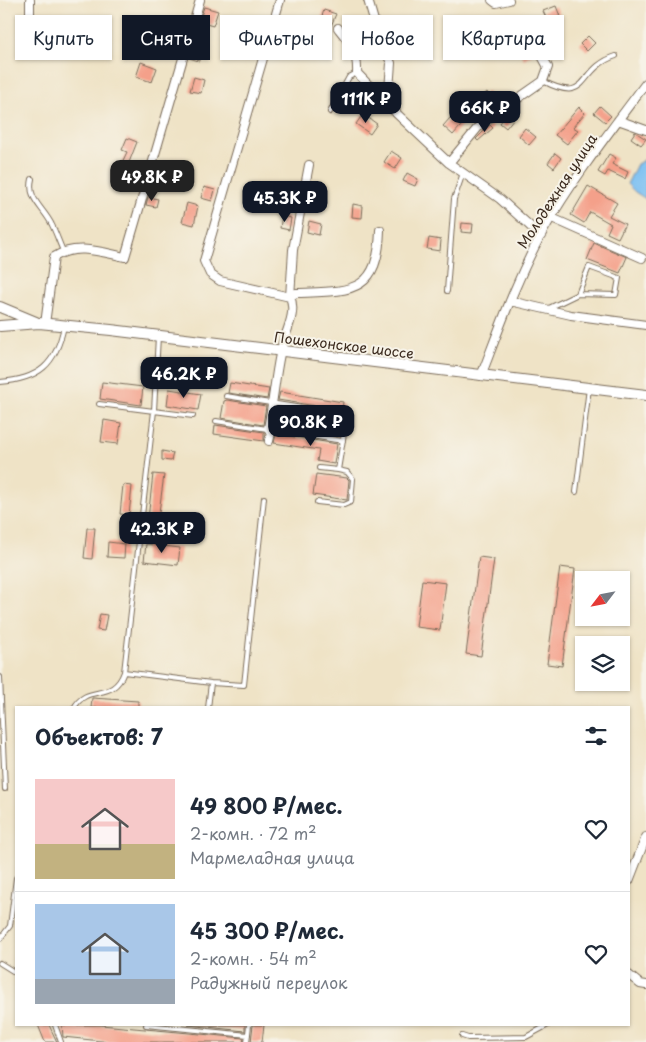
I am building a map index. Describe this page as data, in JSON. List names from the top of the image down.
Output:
{
  "streets": {
    "street": ["Молодежная улица", "Пошехонское шоссе"]
  },
  "crossings": [
    ["Молодежная улица", "Пошехонское шоссе"]
  ],
  "north": "bottom left",
  "page": {
    "chip": [
      "Купить",
      "Снять",
      "Фильтры",
      "Новое",
      "Квартира"
    ],
    "price": [
      "111K ₽",
      "66K ₽",
      "49.8K ₽",
      "45.3K ₽",
      "46.2K ₽",
      "90.8K ₽",
      "42.3K ₽"
    ],
    "heading": "Объектов: 7",
    "list": [
      {
        "name": "49 800 ₽/мес.",
        "note": "2-комн. · 72 m² · Мармеладная улица"
      },
      {
        "name": "45 300 ₽/мес.",
        "note": "2-комн. · 54 m² · Радужный переулок"
      }
    ]
  }
}
